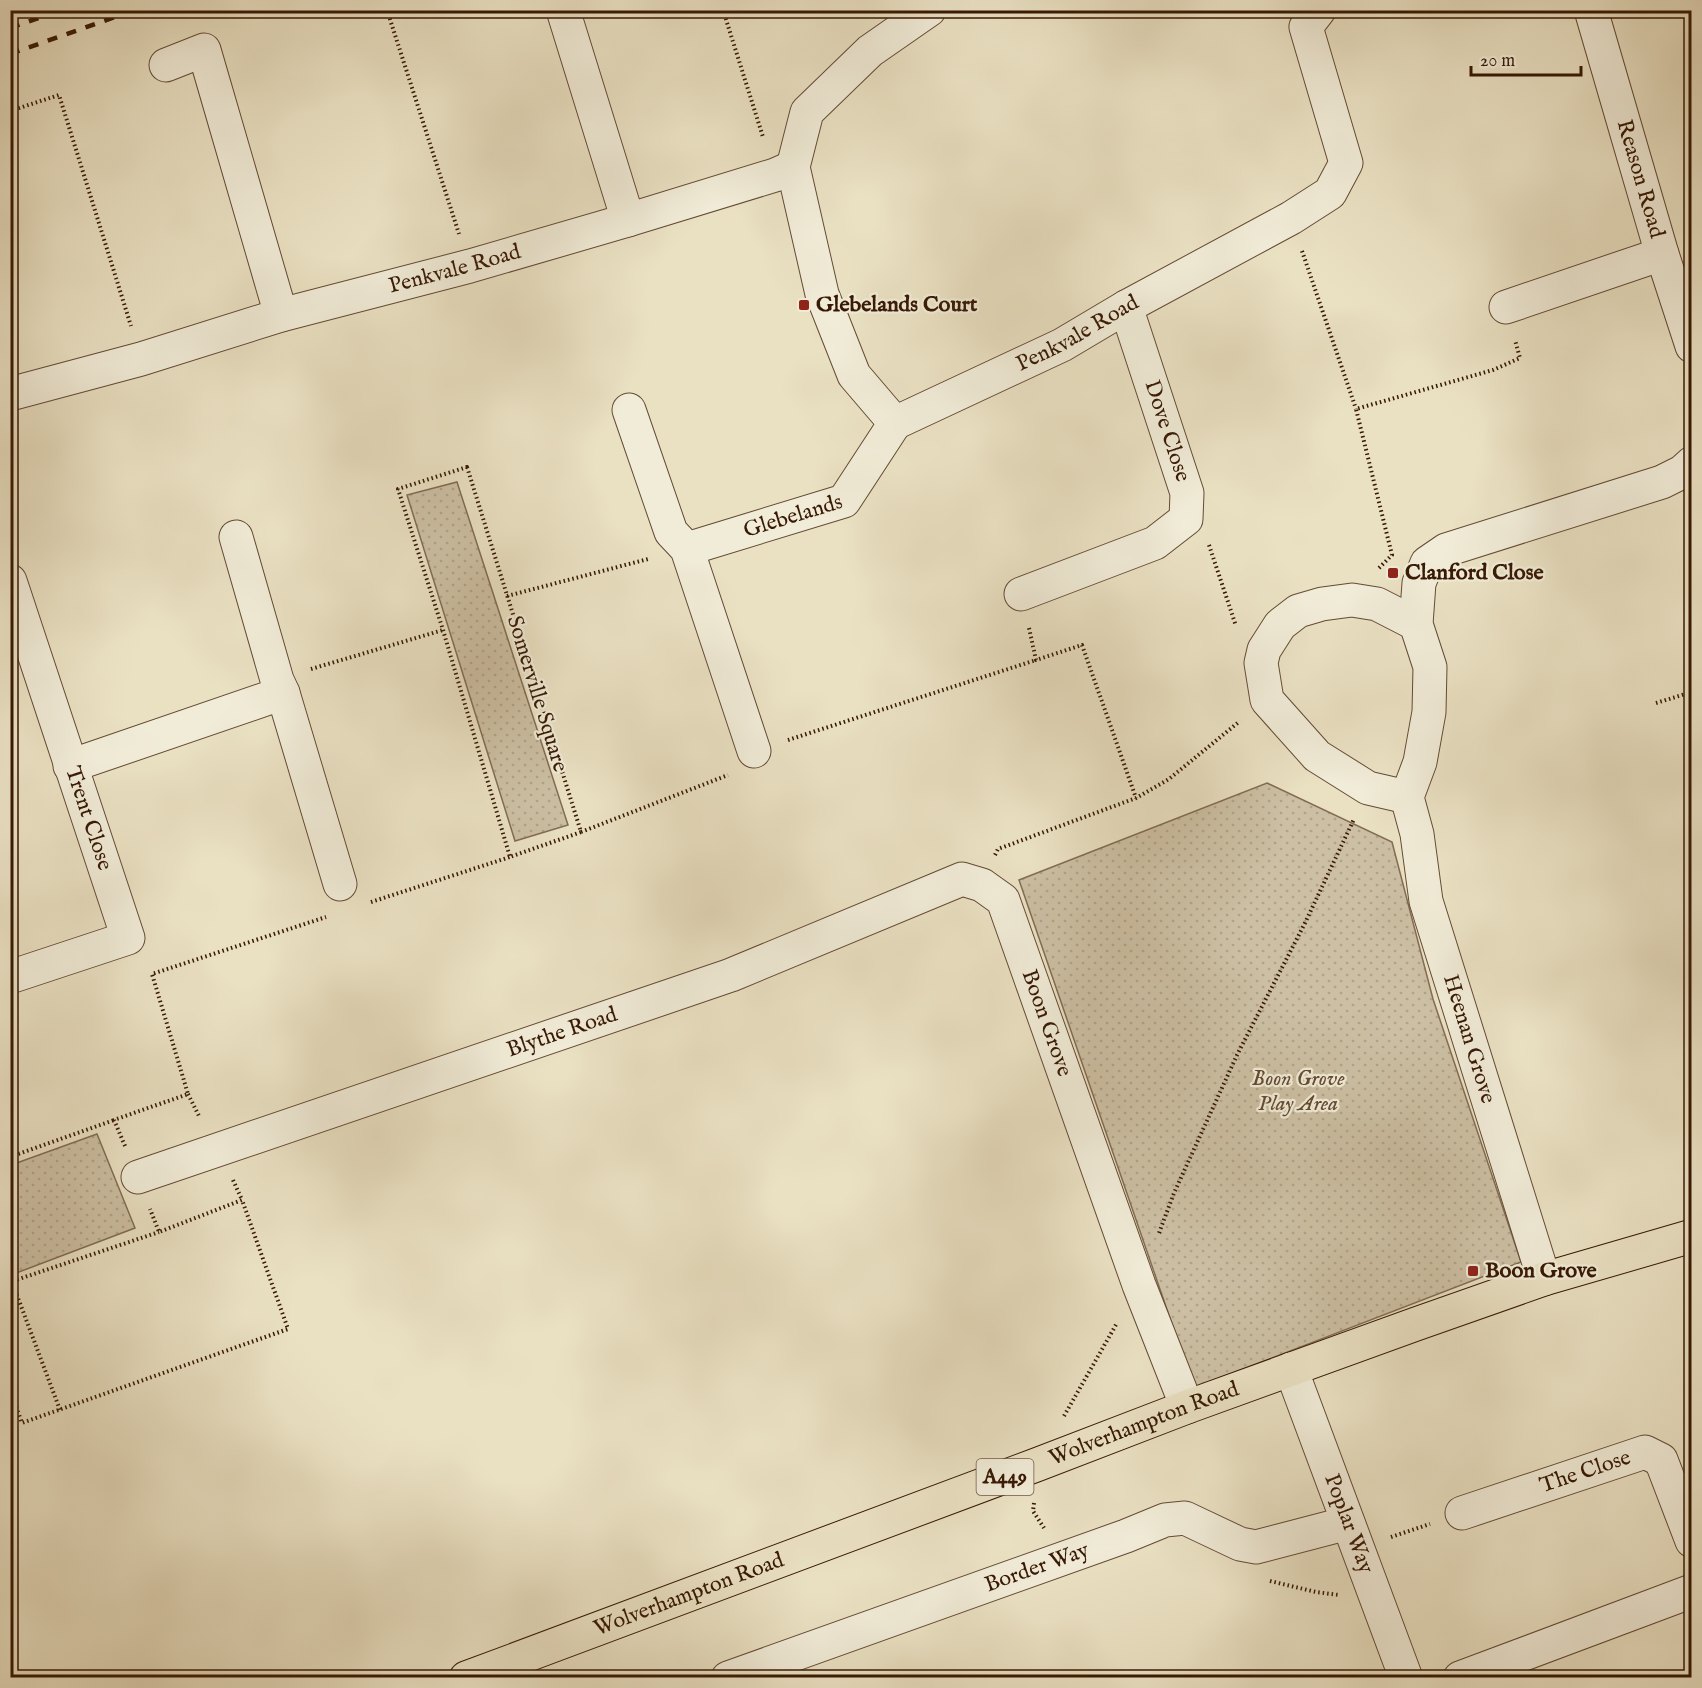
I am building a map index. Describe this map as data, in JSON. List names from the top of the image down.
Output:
{
  "streets": {
    "highway": ["Wolverhampton Road", "A449"],
    "street": [
      "Reason Road",
      "Penkvale Road",
      "Dove Close",
      "Glebelands",
      "Trent Close",
      "Boon Grove",
      "Blythe Road",
      "Heenan Grove",
      "The Close",
      "Poplar Way",
      "Border Way"
    ],
    "path": ["Somerville Square"]
  },
  "crossings": [
    ["Penkvale Road", "Dove Close"],
    ["Penkvale Road", "Glebelands"],
    ["Boon Grove", "Blythe Road"],
    ["Boon Grove", "Wolverhampton Road"],
    ["Heenan Grove", "Wolverhampton Road"],
    ["Wolverhampton Road", "Poplar Way"],
    ["Poplar Way", "Border Way"]
  ],
  "parks": ["Boon Grove Play Area"],
  "places": {
    "transit": ["Glebelands Court", "Clanford Close", "Boon Grove"]
  },
  "scale_bar": "20 m"
}
